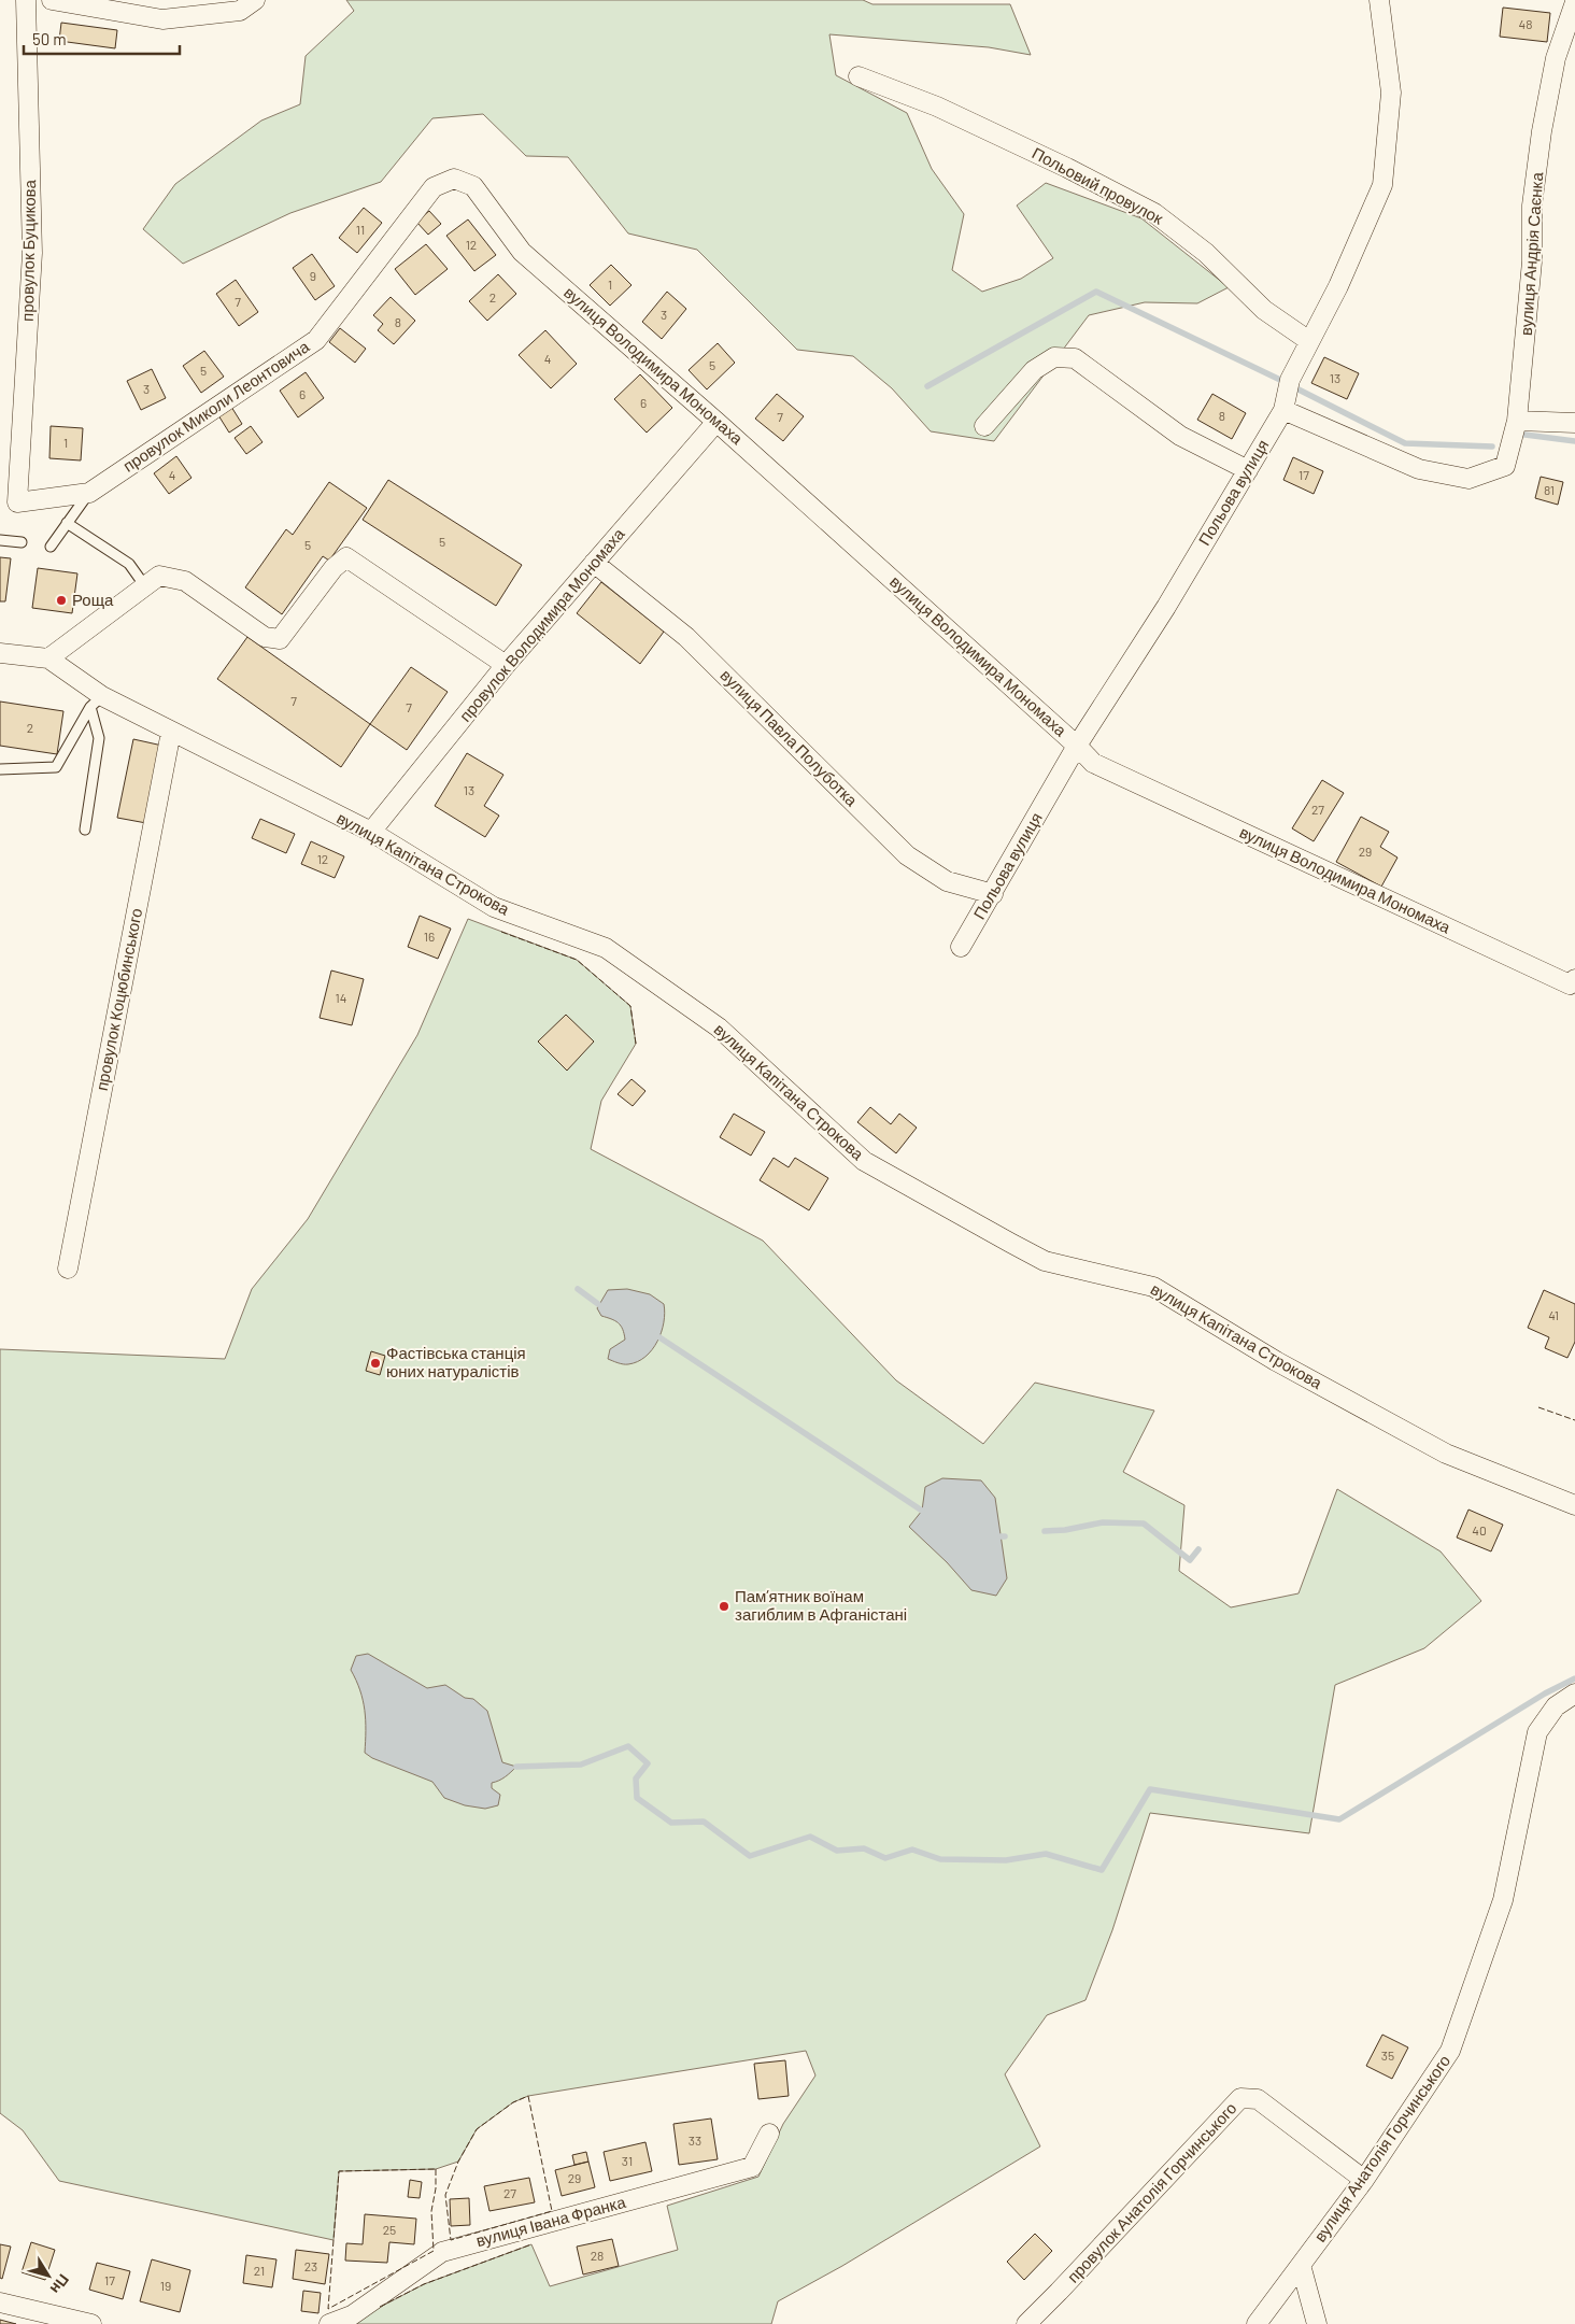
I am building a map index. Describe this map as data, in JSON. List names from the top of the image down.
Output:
{
  "streets": {
    "street": [
      "Польовий провулок",
      "провулок Буцикова",
      "вулиця Андрія Саєнка",
      "вулиця Володимира Мономаха",
      "провулок Миколи Леонтовича",
      "Польова вулиця",
      "провулок Володимира Мономаха",
      "вулиця Павла Полуботка",
      "вулиця Капітана Строкова",
      "провулок Коцюбинського",
      "вулиця Анатолія Горчинського",
      "провулок Анатолія Горчинського",
      "вулиця Івана Франка"
    ]
  },
  "crossings": [
    ["Польовий провулок", "Польова вулиця"],
    ["провулок Буцикова", "провулок Миколи Леонтовича"],
    ["вулиця Андрія Саєнка", "Польова вулиця"],
    ["вулиця Володимира Мономаха", "провулок Миколи Леонтовича"],
    ["вулиця Володимира Мономаха", "Польова вулиця"],
    ["вулиця Володимира Мономаха", "провулок Володимира Мономаха"],
    ["Польова вулиця", "вулиця Павла Полуботка"],
    ["провулок Володимира Мономаха", "вулиця Павла Полуботка"],
    ["провулок Володимира Мономаха", "вулиця Капітана Строкова"],
    ["вулиця Капітана Строкова", "провулок Коцюбинського"],
    ["вулиця Анатолія Горчинського", "провулок Анатолія Горчинського"]
  ],
  "places": ["Роща", "Фастівська станція юних натуралістів", "Пам’ятник воїнам загиблим в Афганістані"],
  "house_numbers": [
    "48",
    "11",
    "12",
    "9",
    "1",
    "2",
    "7",
    "3",
    "8",
    "4",
    "5",
    "5",
    "13",
    "3",
    "6",
    "6",
    "8",
    "7",
    "1",
    "4",
    "17",
    "81",
    "5",
    "5",
    "7",
    "7",
    "2",
    "13",
    "27",
    "29",
    "12",
    "16",
    "14",
    "41",
    "40",
    "35",
    "33",
    "31",
    "29",
    "27",
    "25",
    "28",
    "23",
    "21",
    "17",
    "19"
  ],
  "scale_bar": "50 m",
  "north": "bottom right"
}
